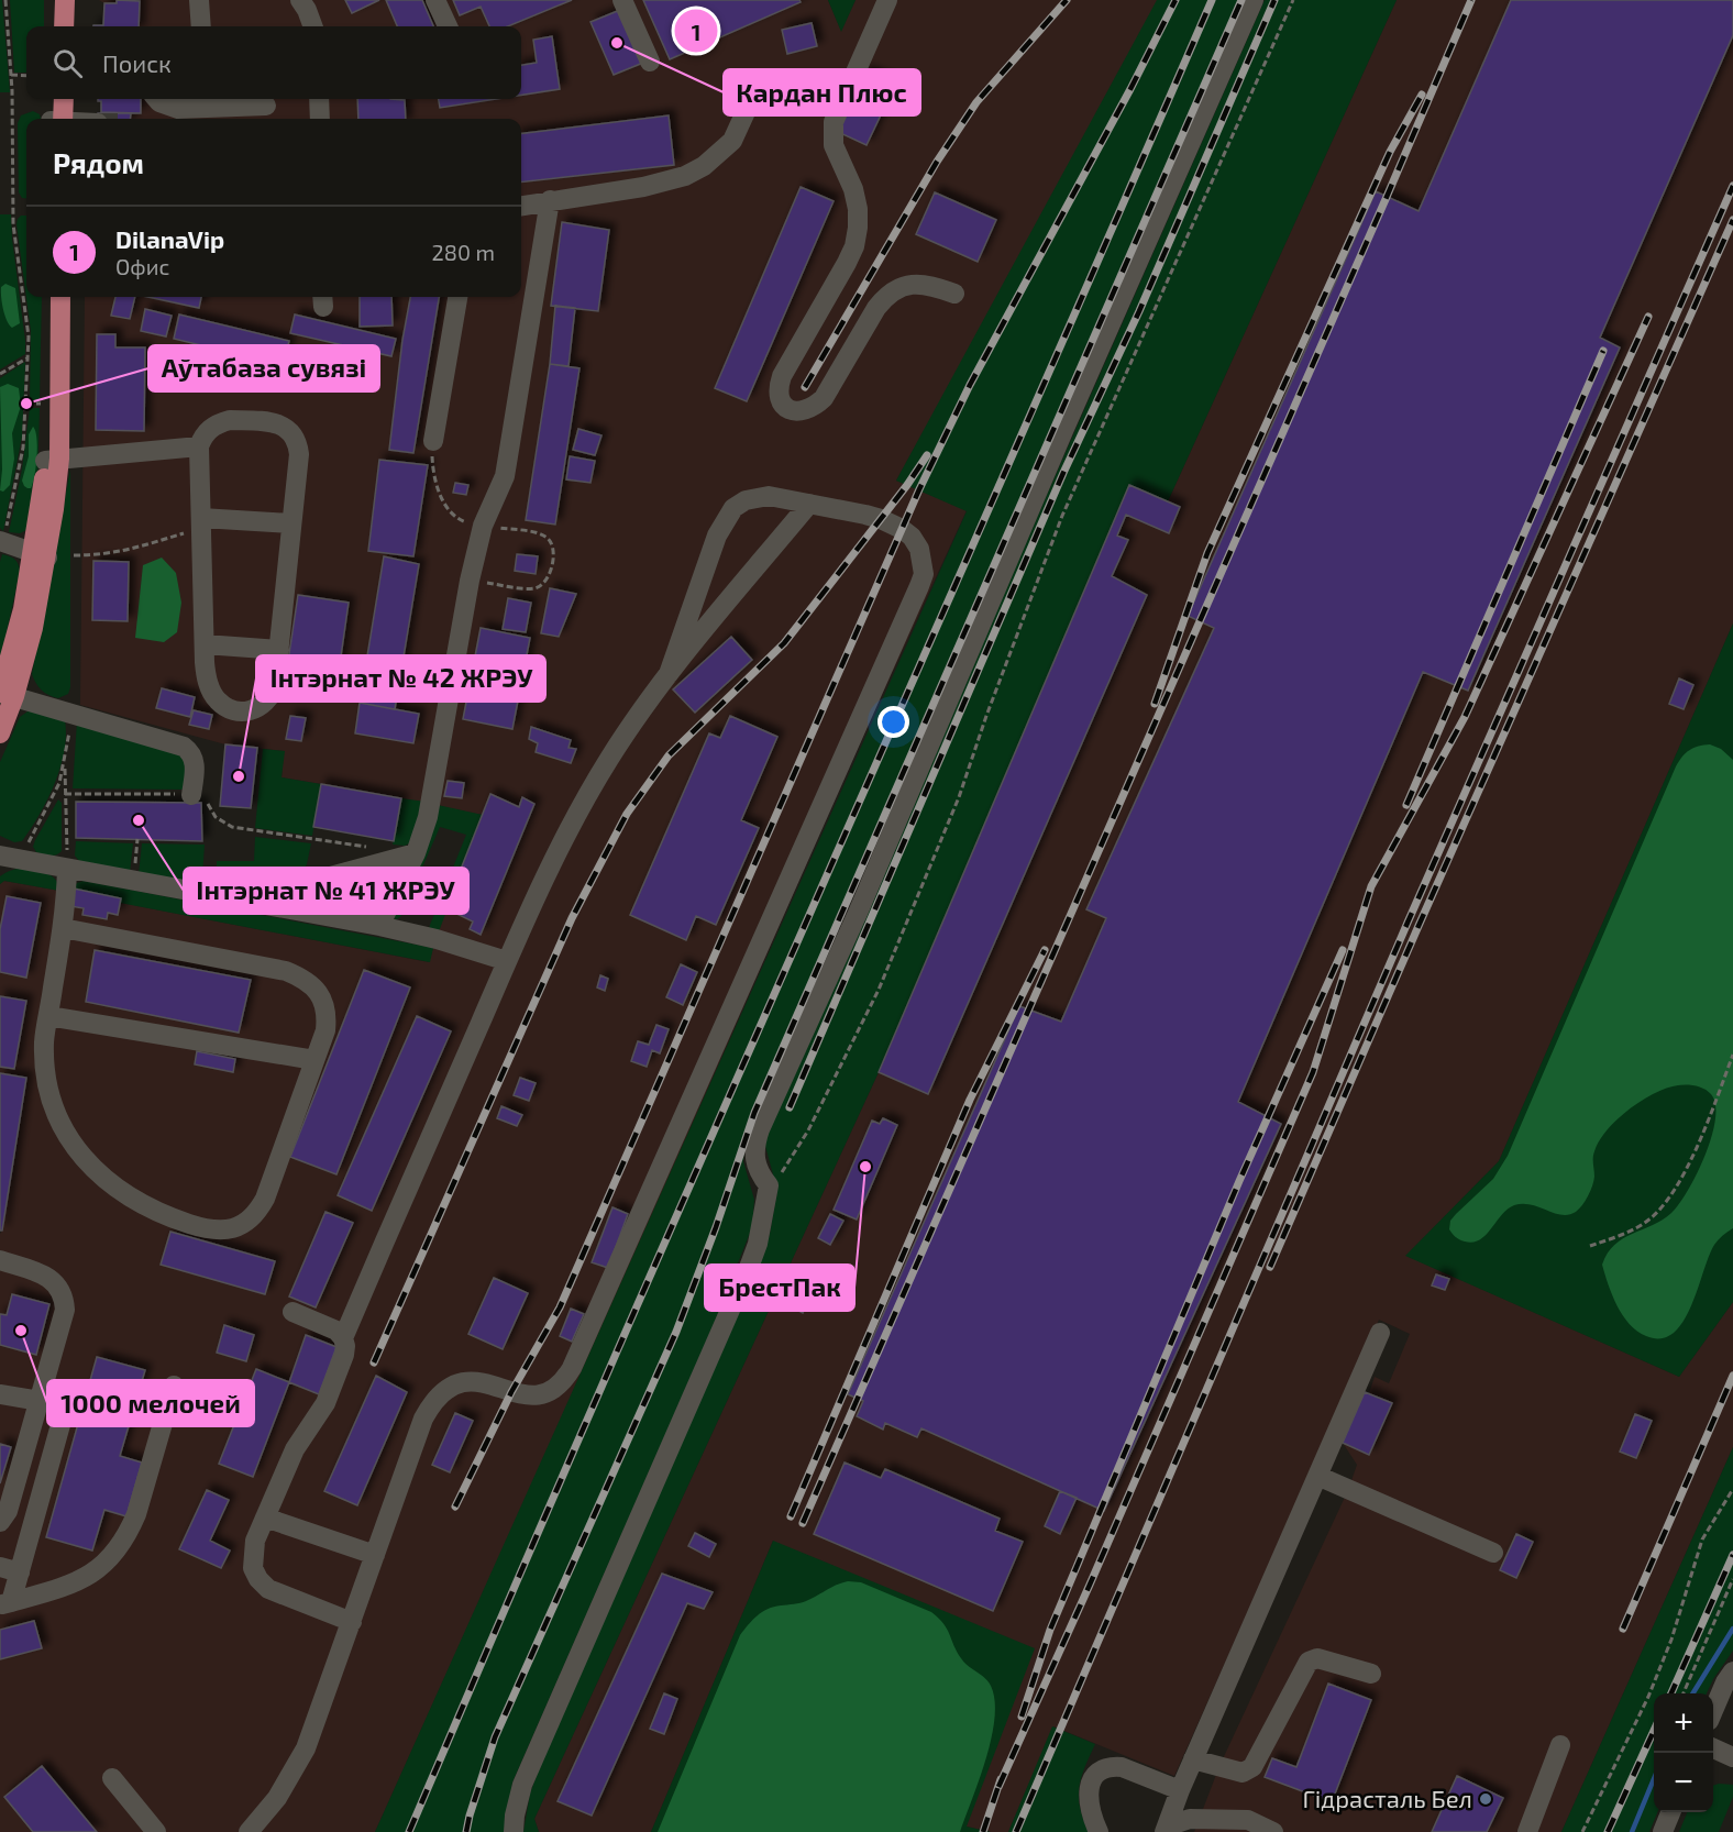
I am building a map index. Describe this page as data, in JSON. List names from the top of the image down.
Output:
{
  "places": [
    "Кардан Плюс",
    "Аўтабаза сувязі",
    "Інтэрнат № 42 ЖРЭУ",
    "Інтэрнат № 41 ЖРЭУ",
    "БрестПак",
    "1000 мелочей",
    "Гідрасталь Бел"
  ],
  "page": {
    "pins": "1",
    "search": "Поиск",
    "heading": "Рядом",
    "list": [
      {
        "mark": "1",
        "name": "DilanaVip",
        "note": "Офис",
        "value": "280 m"
      }
    ],
    "map_buttons": ["+", "−"]
  }
}
